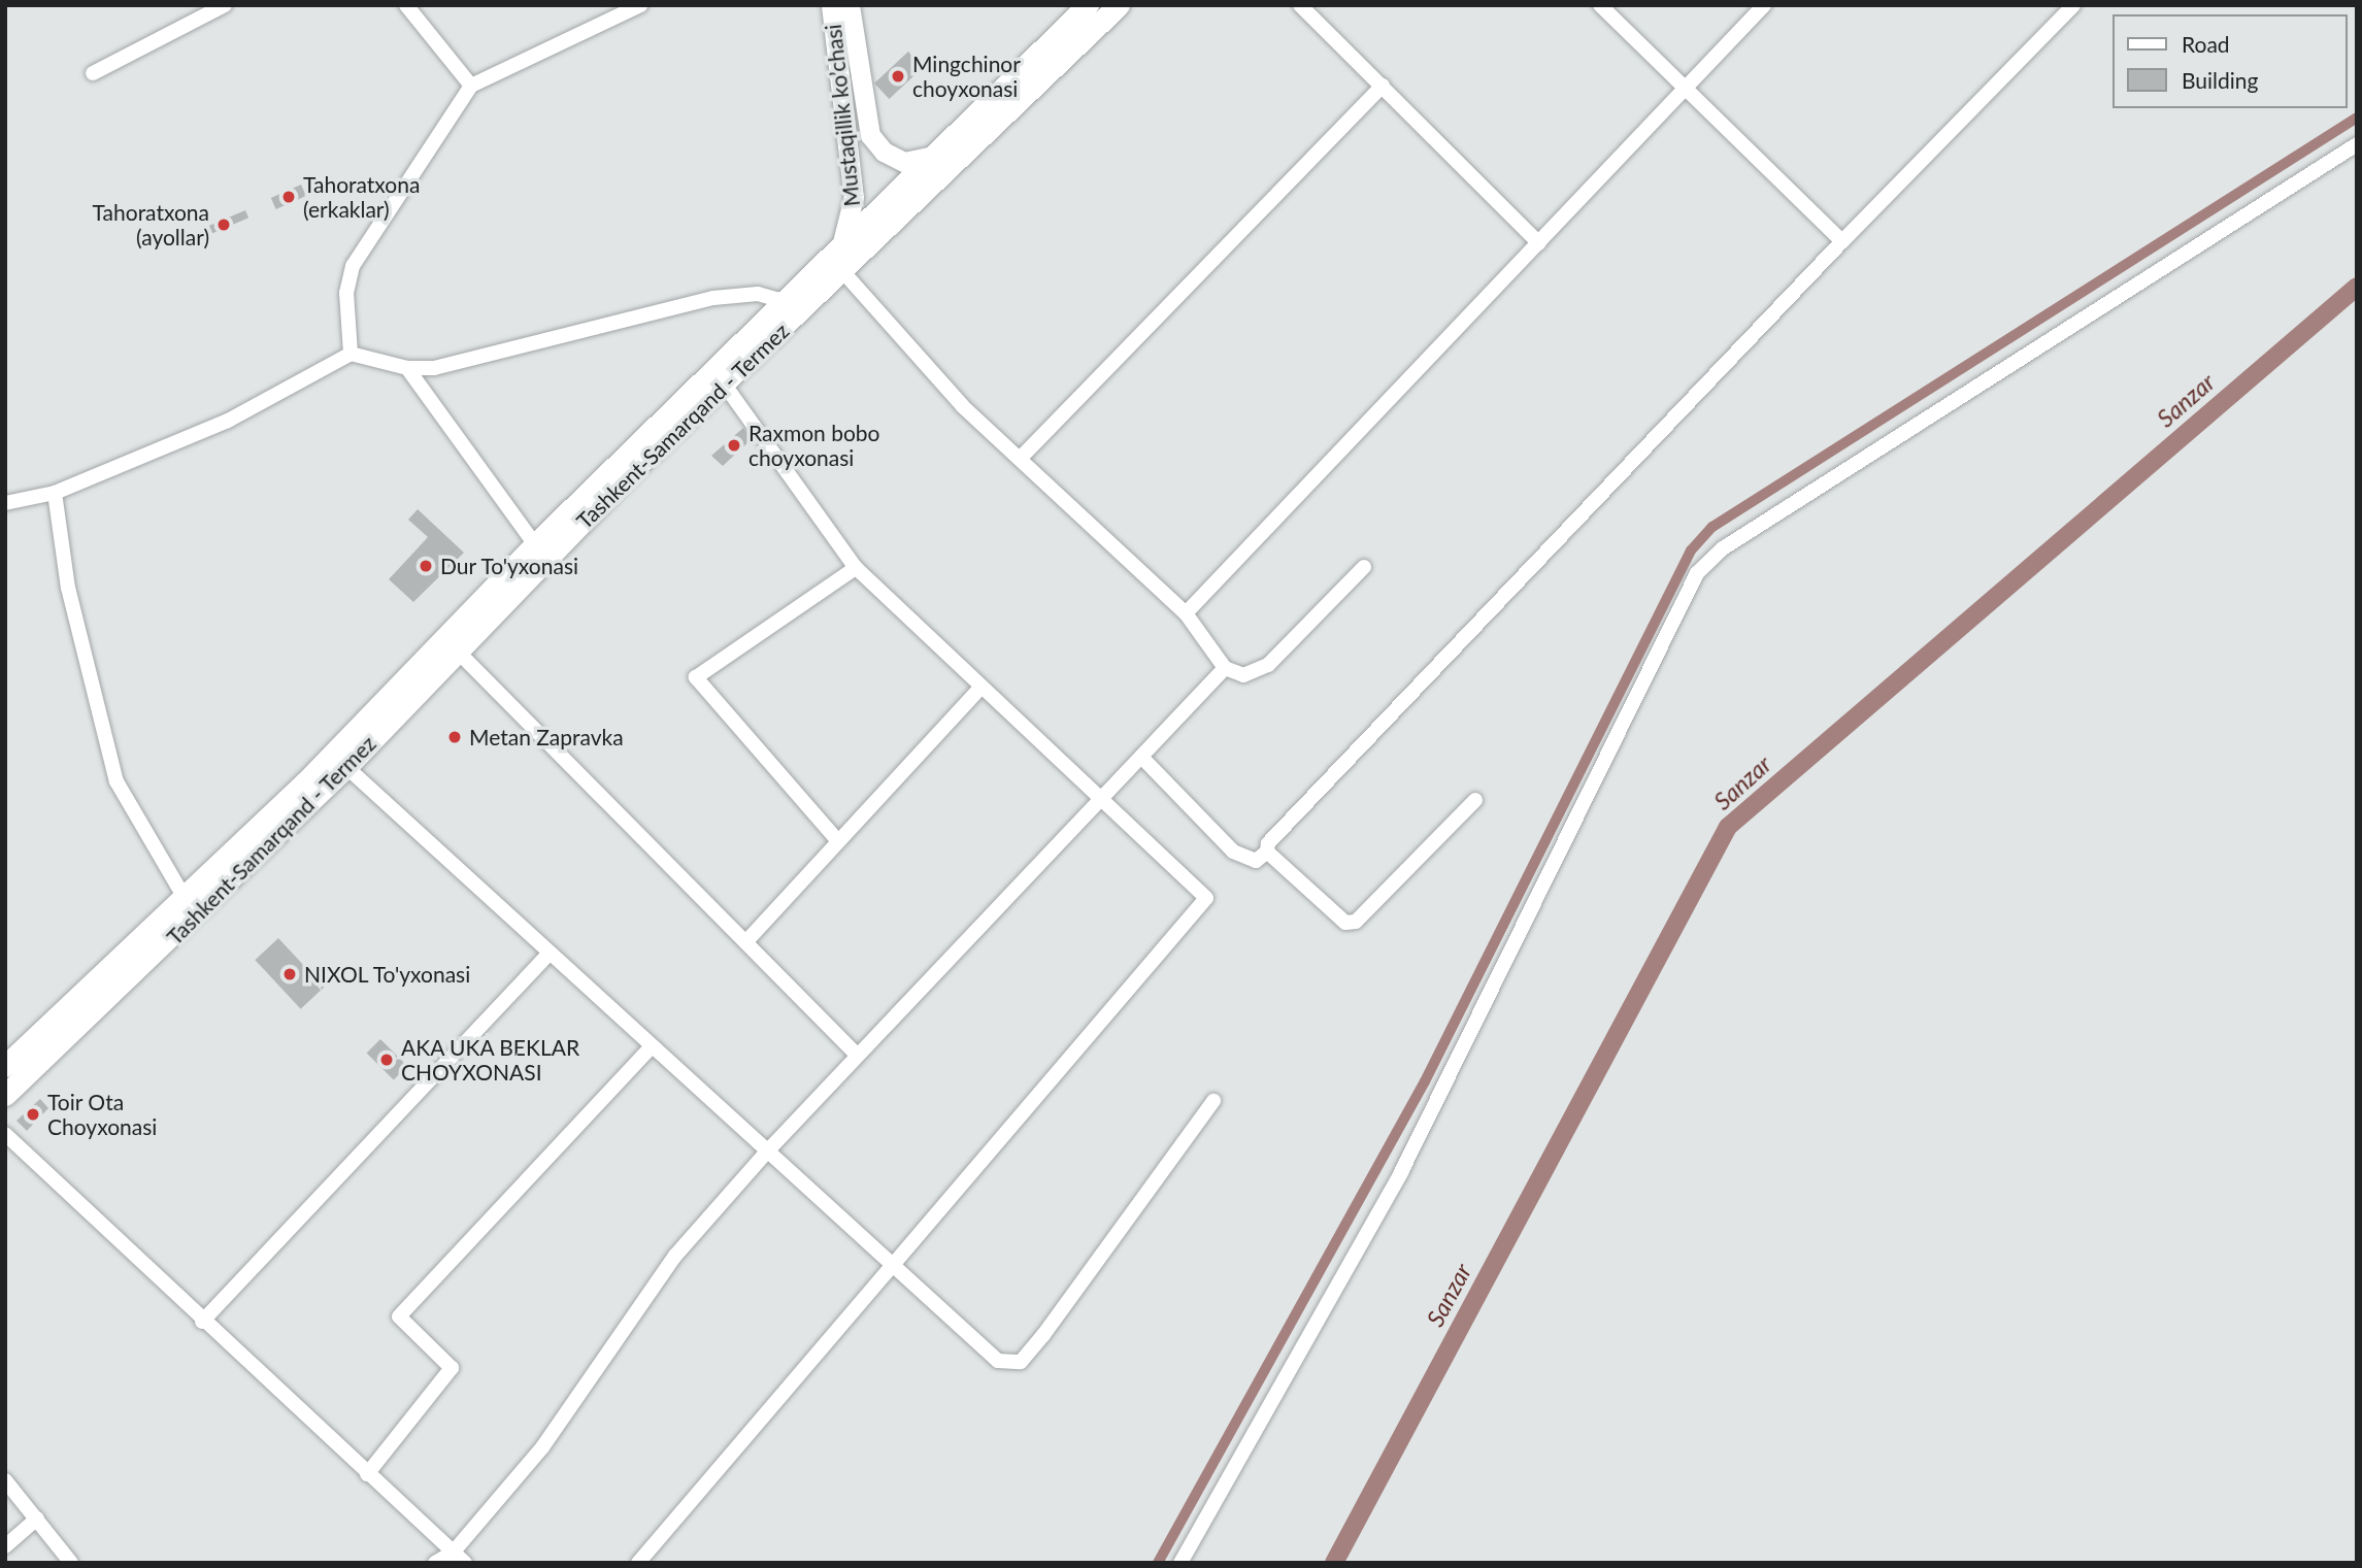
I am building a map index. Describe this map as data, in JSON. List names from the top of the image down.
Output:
{
  "streets": {
    "highway": ["Tashkent-Samarqand - Termez"],
    "main road": ["Mustaqillik ko’chasi"]
  },
  "crossings": [
    ["Mustaqillik ko’chasi", "Tashkent-Samarqand - Termez"]
  ],
  "water": ["Sanzar"],
  "places": [
    "Mingchinor choyxonasi",
    "Tahoratxona (erkaklar)",
    "Tahoratxona (ayollar)",
    "Raxmon bobo choyxonasi",
    "Dur To'yxonasi",
    "Metan Zapravka",
    "NIXOL To'yxonasi",
    "AKA UKA BEKLAR CHOYXONASI",
    "Toir Ota Choyxonasi"
  ],
  "legend": ["Road", "Building"]
}
